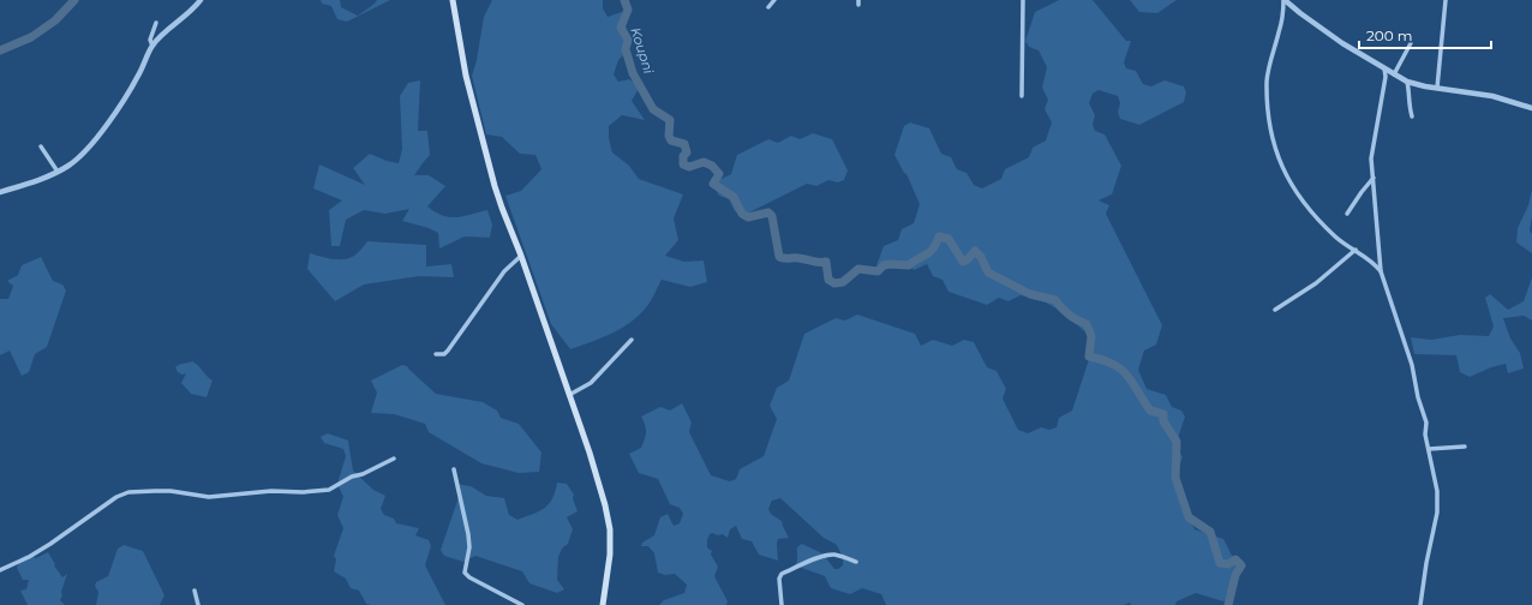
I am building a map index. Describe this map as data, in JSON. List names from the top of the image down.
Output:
{
  "water": ["Koupni"],
  "scale_bar": "200 m"
}
